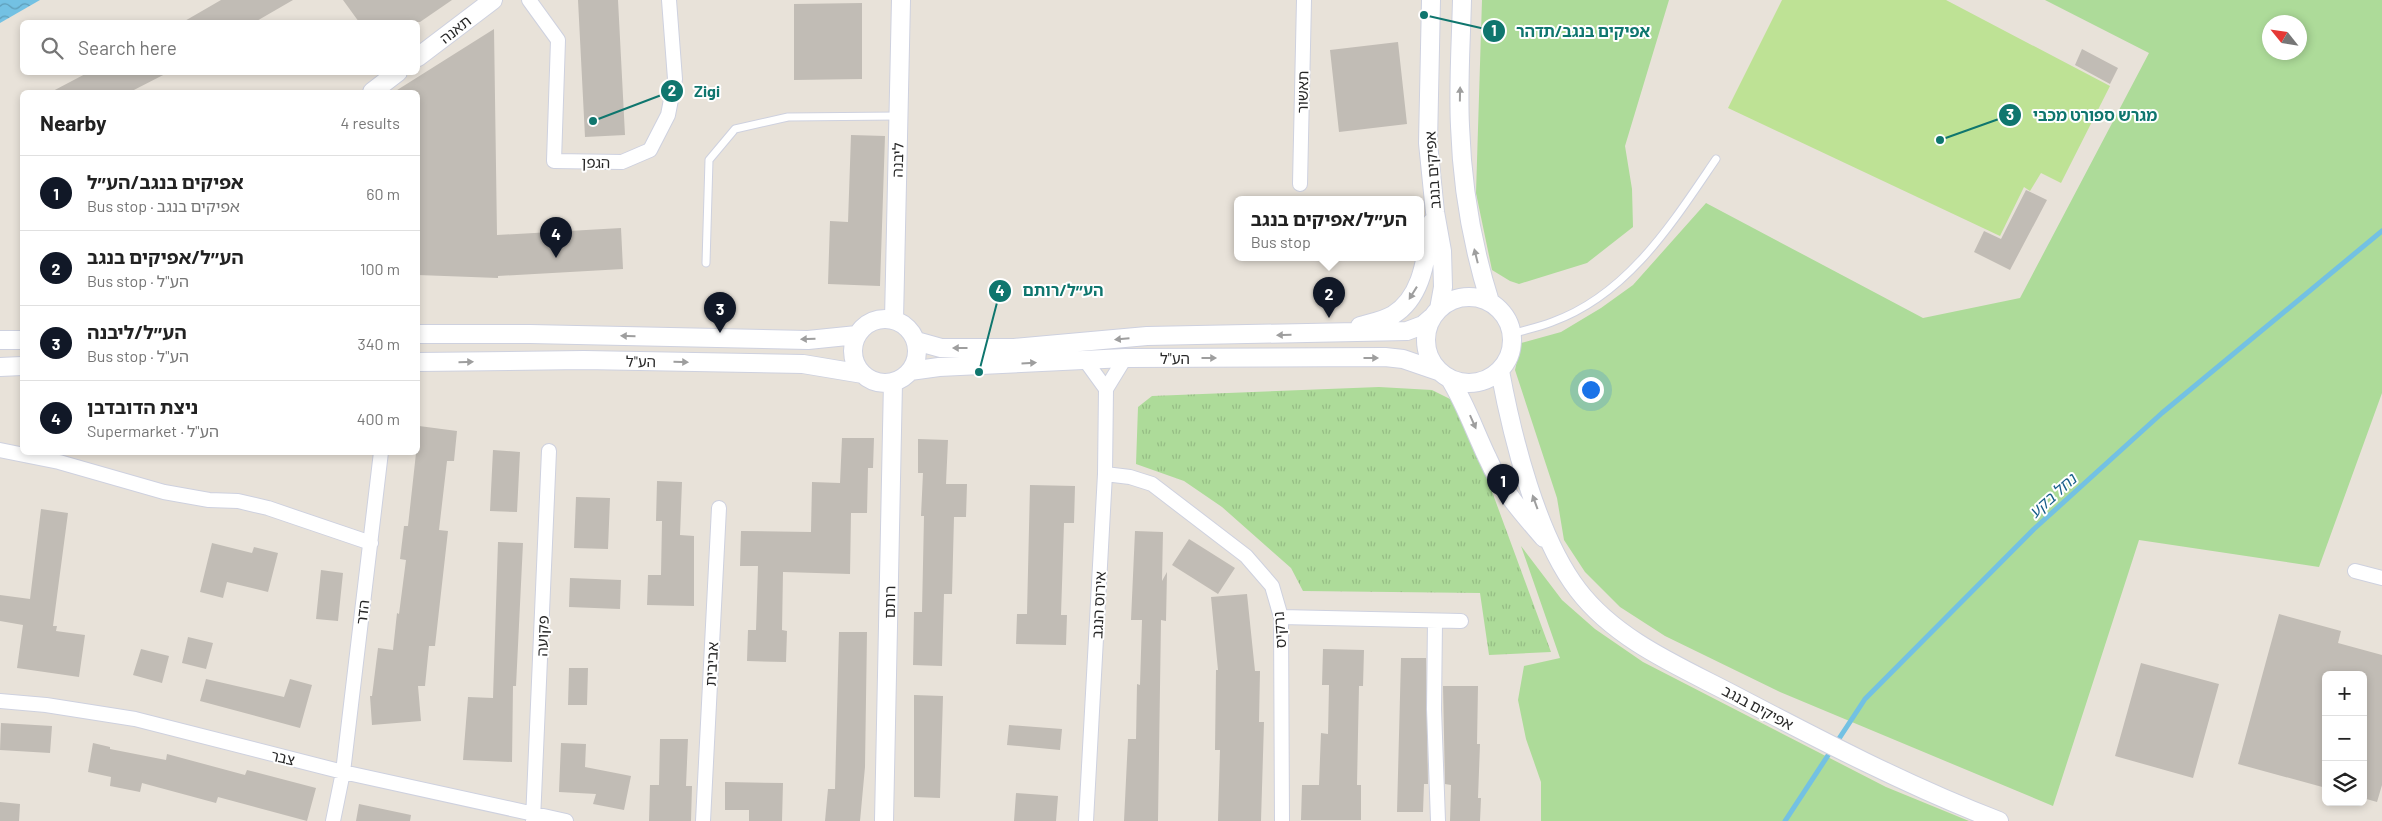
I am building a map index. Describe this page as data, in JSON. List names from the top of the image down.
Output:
{
  "streets": {
    "street": [
      "תאנה",
      "תאשור",
      "ליבנה",
      "הגפן",
      "אפיקים בנגב",
      "הע\"ל",
      "רותם",
      "אירוס הנגב",
      "הדר",
      "נרקיס",
      "פקועה",
      "אביבית",
      "צבר"
    ]
  },
  "crossings": [
    ["ליבנה", "הע\"ל"],
    ["ליבנה", "רותם"],
    ["אפיקים בנגב", "הע\"ל"],
    ["הע\"ל", "רותם"],
    ["אירוס הנגב", "נרקיס"],
    ["הדר", "צבר"],
    ["פקועה", "צבר"]
  ],
  "water": ["נחל בקע"],
  "places": [
    "אפיקים בנגב/תדהר",
    "Zigi",
    "מגרש ספורט מכבי",
    "הע״ל/רותם"
  ],
  "north": "top left",
  "page": {
    "search": "Search here",
    "heading": ["Nearby", "4 results"],
    "list": [
      {
        "mark": "1",
        "name": "אפיקים בנגב/הע״ל",
        "note": "Bus stop · אפיקים בנגב",
        "value": "60 m"
      },
      {
        "mark": "2",
        "name": "הע״ל/אפיקים בנגב",
        "note": "Bus stop · הע\"ל",
        "value": "100 m"
      },
      {
        "mark": "3",
        "name": "הע״ל/ליבנה",
        "note": "Bus stop · הע\"ל",
        "value": "340 m"
      },
      {
        "mark": "4",
        "name": "ניצת הדובדבן",
        "note": "Supermarket · הע\"ל",
        "value": "400 m"
      }
    ],
    "popup": ["הע״ל/אפיקים בנגב", "Bus stop"],
    "pins": [
      "4",
      "2",
      "3",
      "1"
    ],
    "map_buttons": ["+", "−"]
  }
}
